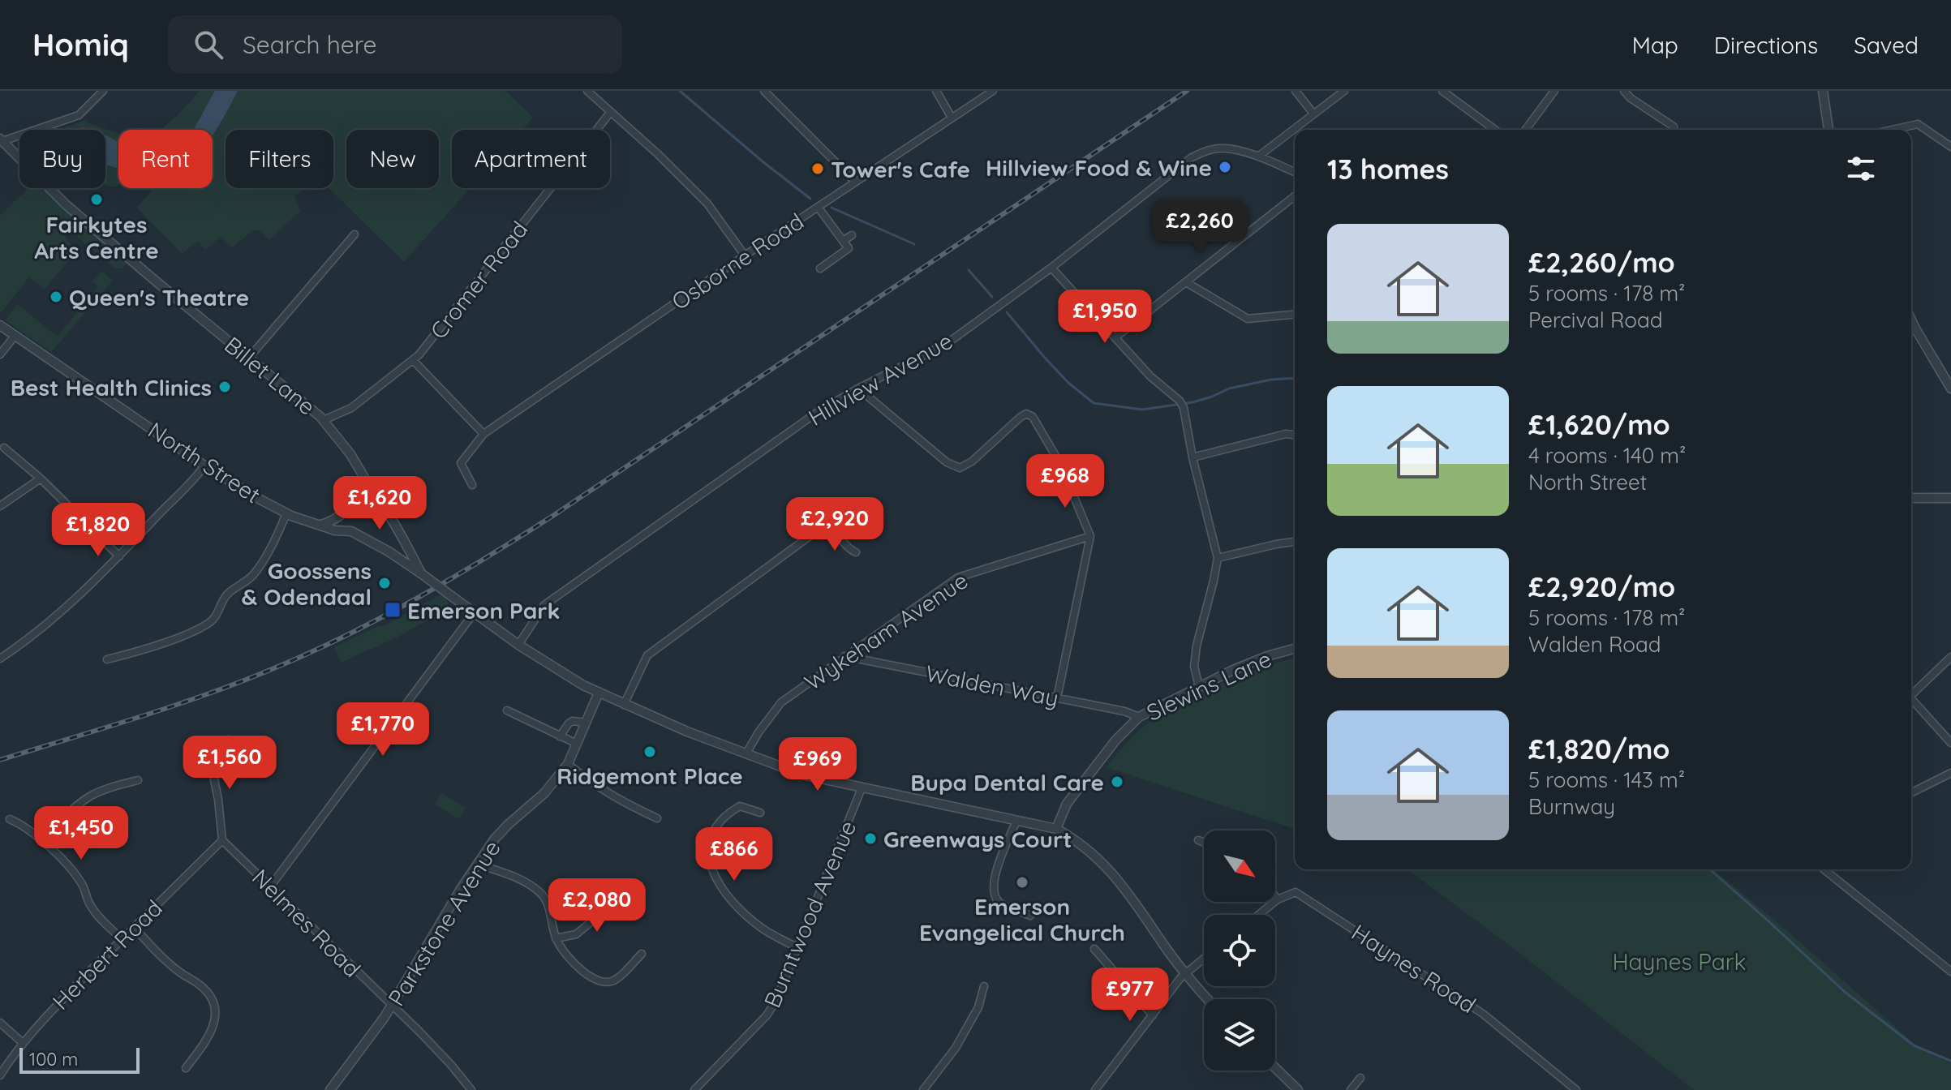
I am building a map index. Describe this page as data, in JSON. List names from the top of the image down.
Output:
{
  "streets": {
    "street": [
      "Osborne Road",
      "Cromer Road",
      "Billet Lane",
      "Hillview Avenue",
      "North Street",
      "Wykeham Avenue",
      "Walden Way",
      "Slewins Lane",
      "Burntwood Avenue",
      "Nelmes Road",
      "Parkstone Avenue",
      "Herbert Road",
      "Haynes Road"
    ]
  },
  "crossings": [
    ["Cromer Road", "Billet Lane"],
    ["Billet Lane", "North Street"],
    ["Hillview Avenue", "North Street"],
    ["North Street", "Wykeham Avenue"],
    ["North Street", "Slewins Lane"],
    ["North Street", "Burntwood Avenue"],
    ["North Street", "Parkstone Avenue"],
    ["Wykeham Avenue", "Walden Way"],
    ["Walden Way", "Slewins Lane"],
    ["Nelmes Road", "Parkstone Avenue"],
    ["Nelmes Road", "Herbert Road"]
  ],
  "parks": ["Haynes Park"],
  "places": {
    "other": [
      "Hillview Food & Wine",
      "Tower's Cafe",
      "Fairkytes Arts Centre",
      "Queen's Theatre",
      "Best Health Clinics",
      "Goossens & Odendaal",
      "Ridgemont Place",
      "Bupa Dental Care",
      "Greenways Court",
      "Emerson Evangelical Church"
    ],
    "transit": ["Emerson Park"]
  },
  "scale_bar": "100 m",
  "north": "bottom right",
  "page": {
    "header": "Homiq",
    "search": "Search here",
    "nav": ["Map", "Directions", "Saved"],
    "chip": [
      "Buy",
      "Rent",
      "Filters",
      "New",
      "Apartment"
    ],
    "heading": "13 homes",
    "price": [
      "£2,260",
      "£1,950",
      "£968",
      "£1,620",
      "£2,920",
      "£1,820",
      "£1,770",
      "£1,560",
      "£969",
      "£1,450",
      "£866",
      "£2,080",
      "£977"
    ],
    "list": [
      {
        "name": "£2,260/mo",
        "note": "5 rooms · 178 m² · Percival Road"
      },
      {
        "name": "£1,620/mo",
        "note": "4 rooms · 140 m² · North Street"
      },
      {
        "name": "£2,920/mo",
        "note": "5 rooms · 178 m² · Walden Road"
      },
      {
        "name": "£1,820/mo",
        "note": "5 rooms · 143 m² · Burnway"
      }
    ],
    "scale": "100 m"
  }
}
